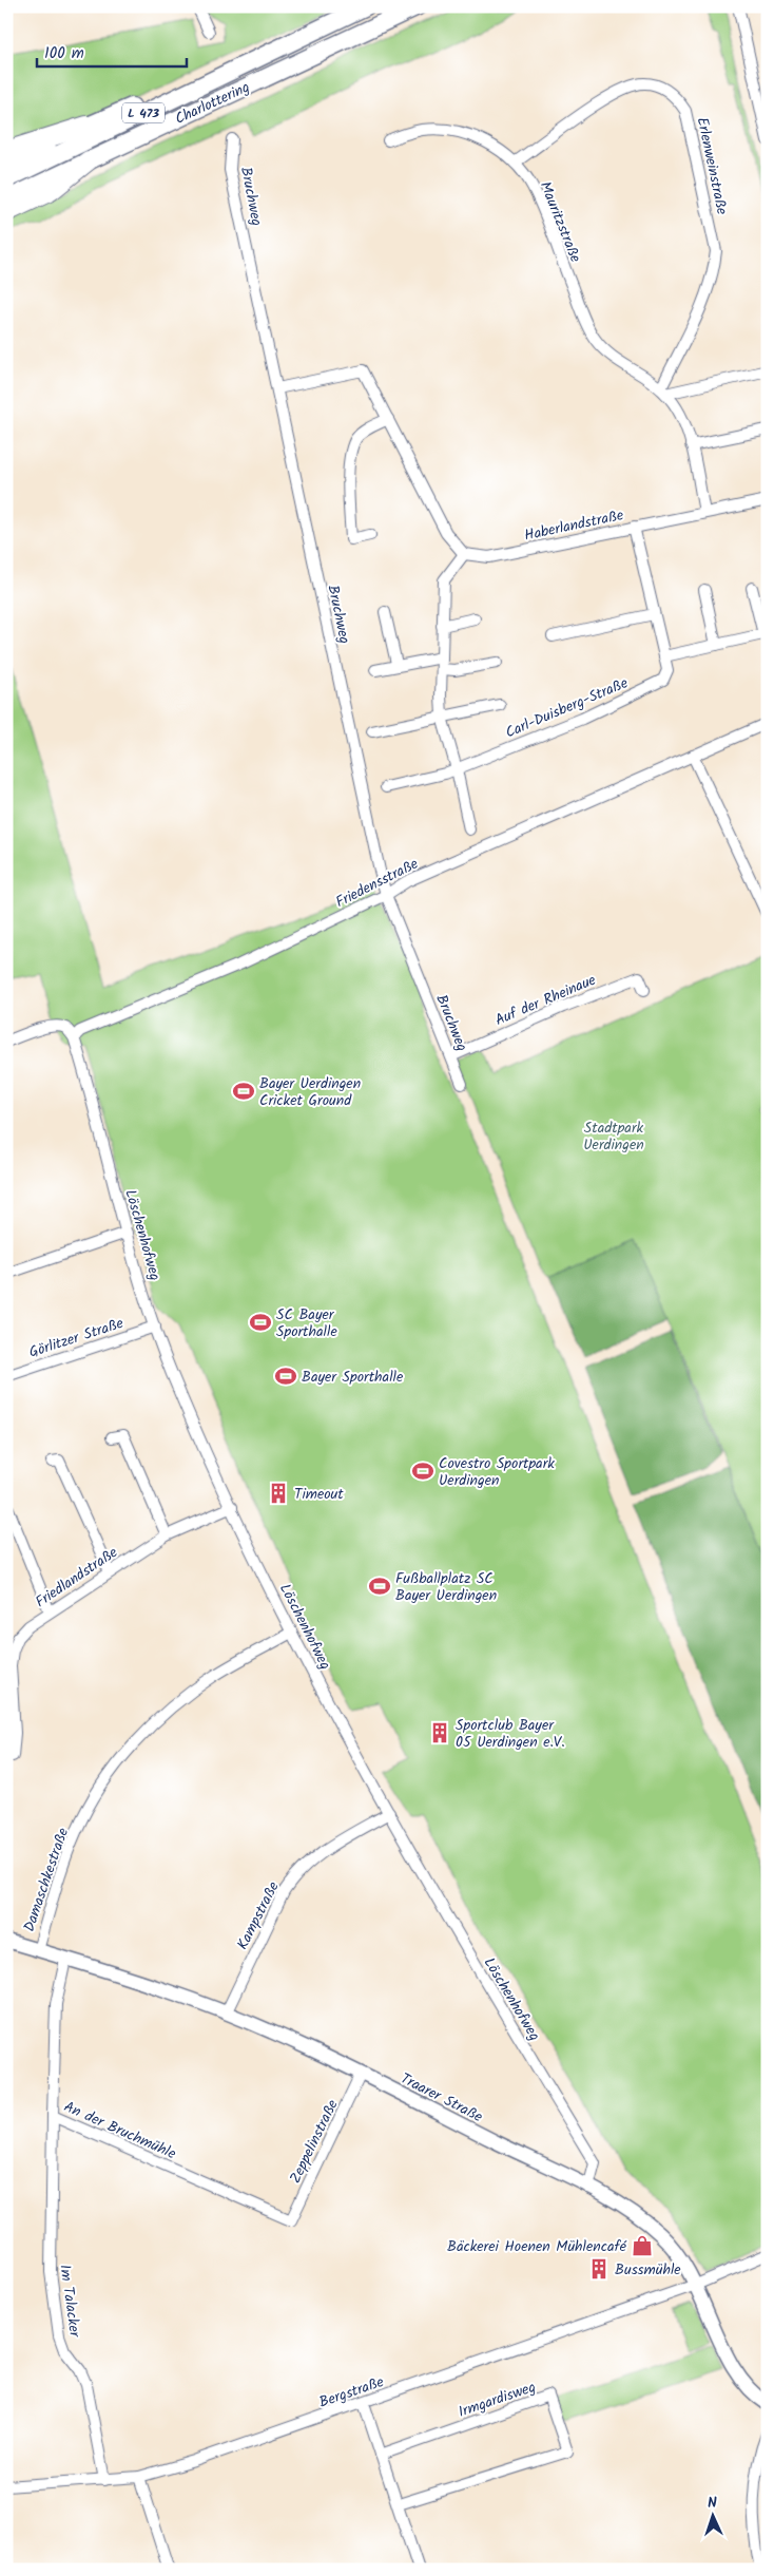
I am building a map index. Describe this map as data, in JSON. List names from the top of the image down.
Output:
{
  "streets": {
    "highway": ["Charlottering", "L 473"],
    "street": [
      "Erlenweinstraße",
      "Bruchweg",
      "Mauritzstraße",
      "Haberlandstraße",
      "Carl-Duisberg-Straße",
      "Friedensstraße",
      "Auf der Rheinaue",
      "Löschenhofweg",
      "Görlitzer Straße",
      "Friedlandstraße",
      "Damaschkestraße",
      "Kampstraße",
      "Traarer Straße",
      "An der Bruchmühle",
      "Zeppelinstraße",
      "Im Talacker",
      "Bergstraße",
      "Irmgardisweg"
    ]
  },
  "crossings": [
    ["Erlenweinstraße", "Mauritzstraße"],
    ["Bruchweg", "Friedensstraße"],
    ["Bruchweg", "Auf der Rheinaue"],
    ["Mauritzstraße", "Haberlandstraße"],
    ["Haberlandstraße", "Carl-Duisberg-Straße"],
    ["Friedensstraße", "Löschenhofweg"],
    ["Löschenhofweg", "Görlitzer Straße"],
    ["Löschenhofweg", "Friedlandstraße"],
    ["Löschenhofweg", "Damaschkestraße"],
    ["Löschenhofweg", "Kampstraße"],
    ["Löschenhofweg", "Traarer Straße"],
    ["Damaschkestraße", "Traarer Straße"],
    ["Kampstraße", "Traarer Straße"],
    ["Traarer Straße", "An der Bruchmühle"],
    ["Traarer Straße", "Zeppelinstraße"],
    ["Traarer Straße", "Bergstraße"],
    ["An der Bruchmühle", "Zeppelinstraße"],
    ["An der Bruchmühle", "Im Talacker"],
    ["Im Talacker", "Bergstraße"]
  ],
  "parks": ["Stadtpark Uerdingen"],
  "places": {
    "sports": [
      "Bayer Uerdingen Cricket Ground",
      "SC Bayer Sporthalle",
      "Bayer Sporthalle",
      "Covestro Sportpark Uerdingen",
      "Fußballplatz SC Bayer Uerdingen"
    ],
    "building": ["Timeout", "Sportclub Bayer 05 Uerdingen e.V.", "Bussmühle"],
    "shop": ["Bäckerei Hoenen Mühlencafé"]
  },
  "scale_bar": "100 m",
  "north": "top"
}
